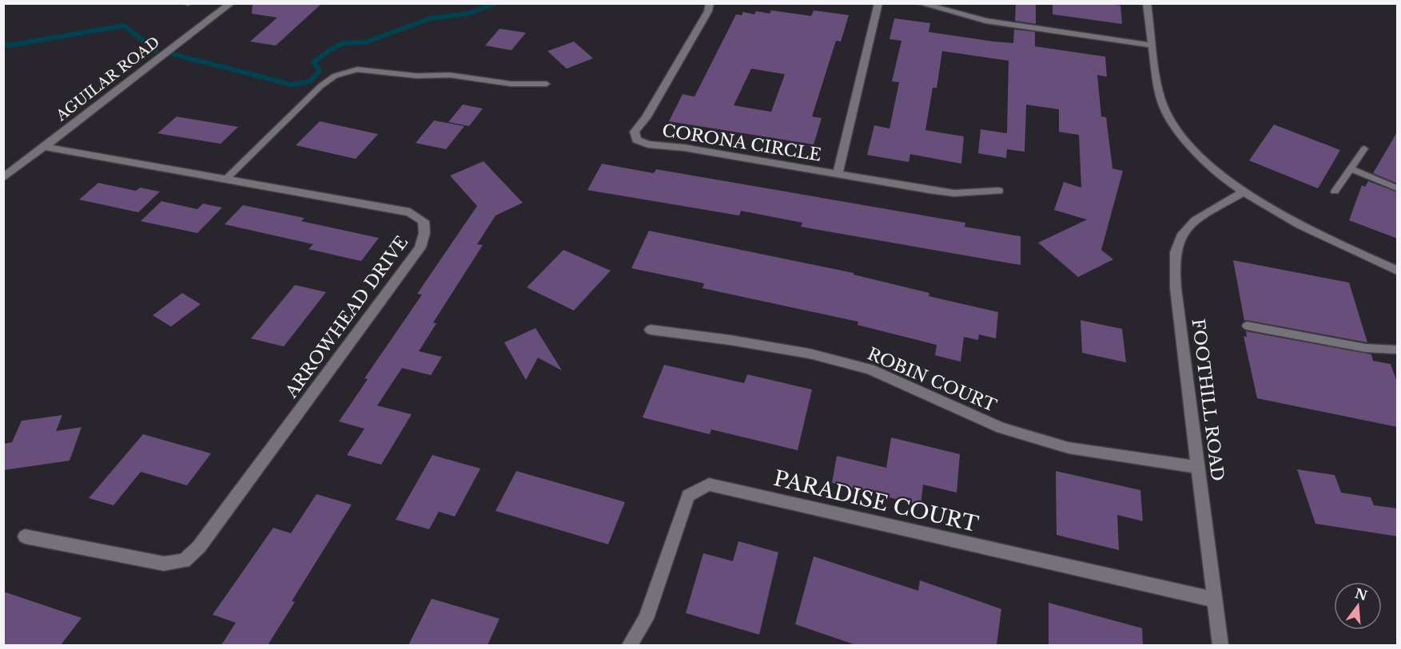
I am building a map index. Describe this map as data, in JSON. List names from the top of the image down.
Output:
{
  "streets": {
    "street": [
      "AGUILAR ROAD",
      "CORONA CIRCLE",
      "ARROWHEAD DRIVE",
      "ROBIN COURT",
      "FOOTHILL ROAD",
      "PARADISE COURT"
    ]
  },
  "crossings": [
    ["AGUILAR ROAD", "ARROWHEAD DRIVE"],
    ["ROBIN COURT", "FOOTHILL ROAD"],
    ["FOOTHILL ROAD", "PARADISE COURT"]
  ],
  "north": "top"
}
